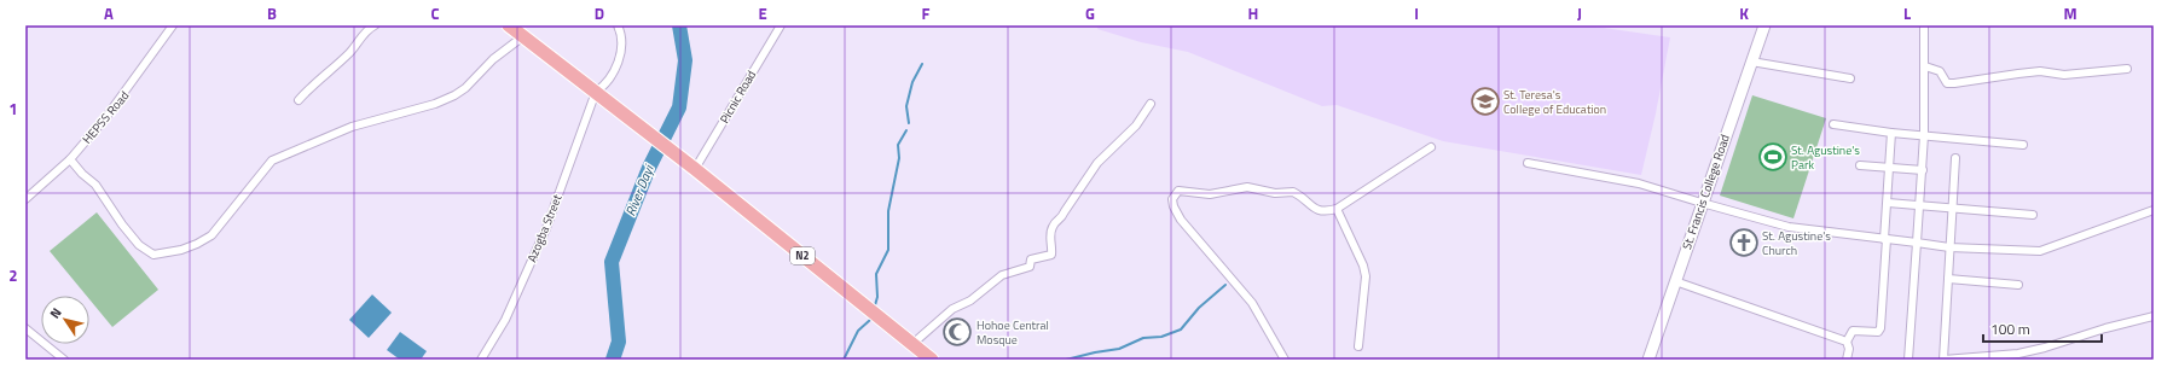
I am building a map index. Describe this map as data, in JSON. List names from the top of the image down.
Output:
{
  "streets": {
    "highway": ["N2"],
    "main road": ["St. Francis College Road"],
    "street": ["Picnic Road", "HEPSS Road", "Azogba Street"]
  },
  "crossings": [
    ["Picnic Road", "N2"],
    ["Azogba Street", "N2"]
  ],
  "water": ["River Dayi"],
  "places": {
    "school or university": ["St. Teresa's College of Education"],
    "sports": ["St. Agustine's Park"],
    "church": ["St. Agustine's Church"],
    "mosque": ["Hohoe Central Mosque"]
  },
  "scale_bar": "100 m",
  "north": "top left",
  "grid": {
    "columns": [
      "A",
      "B",
      "C",
      "D",
      "E",
      "F",
      "G",
      "H",
      "I",
      "J",
      "K",
      "L",
      "M"
    ],
    "rows": ["1", "2"]
  }
}
